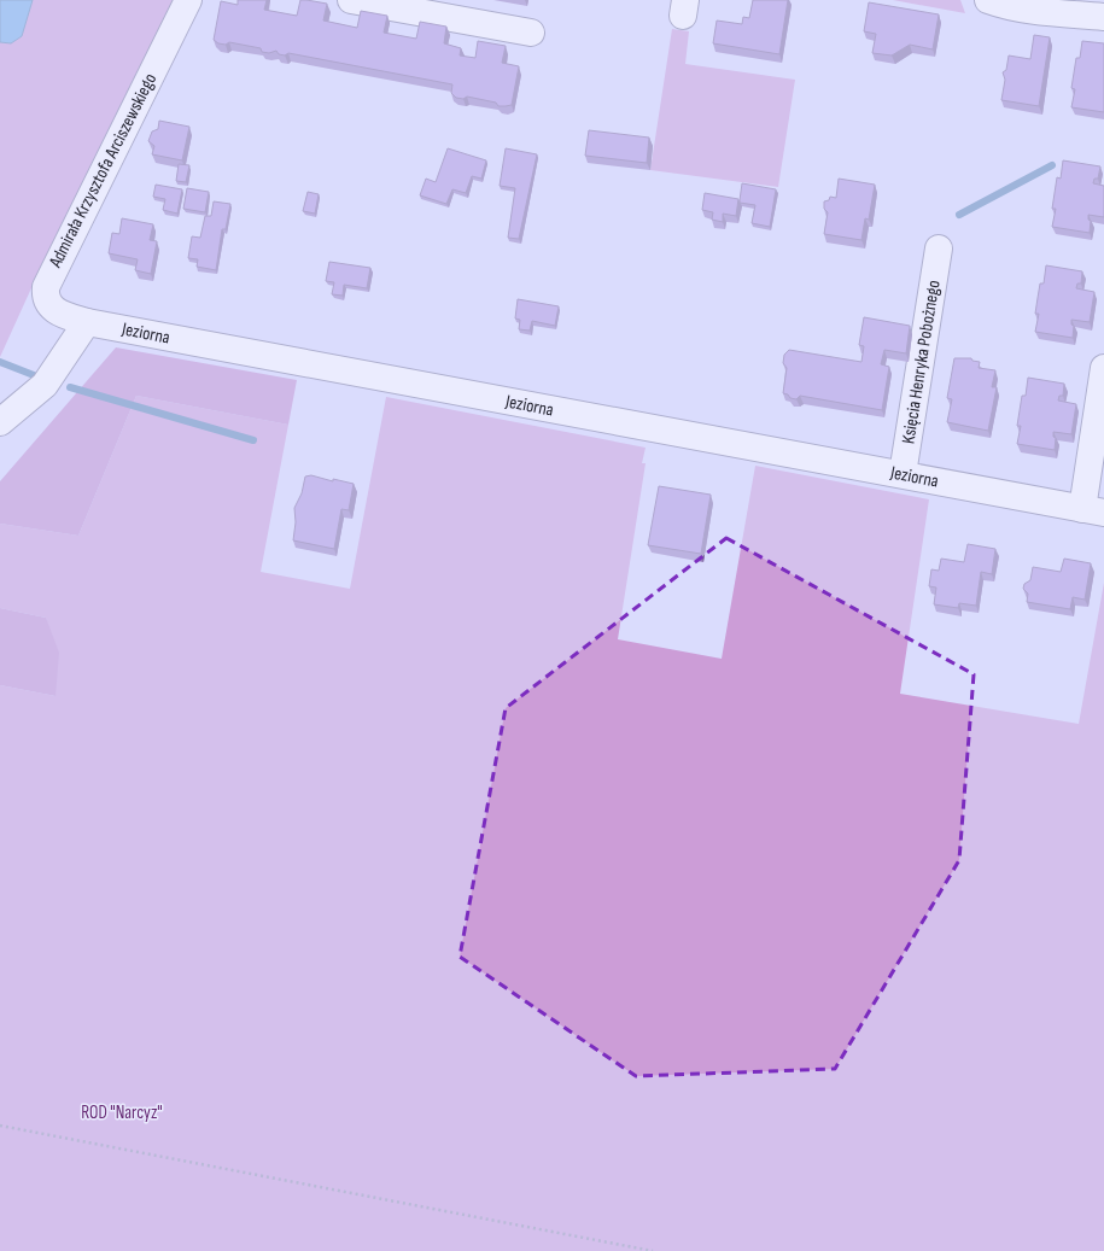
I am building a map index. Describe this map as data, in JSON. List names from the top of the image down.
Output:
{
  "streets": {
    "street": ["Admirała Krzysztofa Arciszewskiego", "Jeziorna", "Księcia Henryka Pobożnego"]
  },
  "crossings": [
    ["Admirała Krzysztofa Arciszewskiego", "Jeziorna"],
    ["Jeziorna", "Księcia Henryka Pobożnego"]
  ],
  "parks": ["ROD \"Narcyz\""]
}
